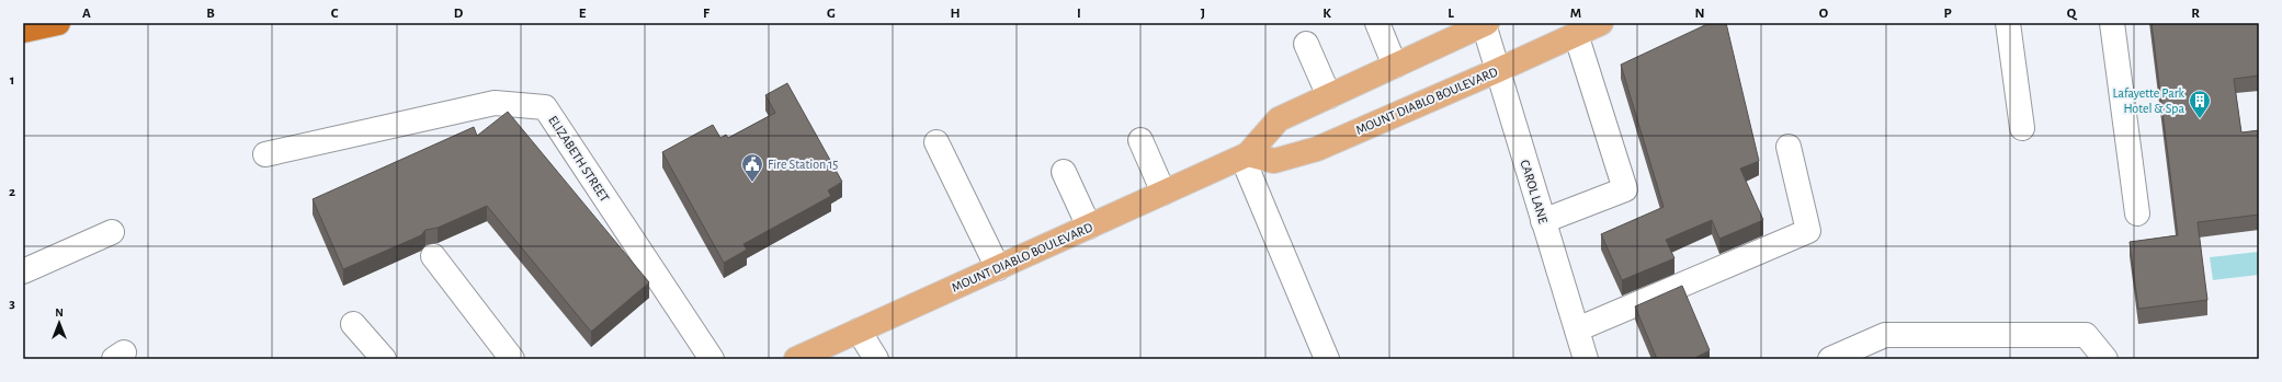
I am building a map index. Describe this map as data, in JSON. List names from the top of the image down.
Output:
{
  "streets": {
    "main road": ["MOUNT DIABLO BOULEVARD"],
    "street": ["ELIZABETH STREET", "CAROL LANE"]
  },
  "crossings": [
    ["MOUNT DIABLO BOULEVARD", "CAROL LANE"]
  ],
  "places": {
    "building": ["Lafayette Park Hotel & Spa"],
    "public building": ["Fire Station 15"]
  },
  "north": "top",
  "grid": {
    "columns": [
      "A",
      "B",
      "C",
      "D",
      "E",
      "F",
      "G",
      "H",
      "I",
      "J",
      "K",
      "L",
      "M",
      "N",
      "O",
      "P",
      "Q",
      "R"
    ],
    "rows": ["1", "2", "3"]
  }
}
